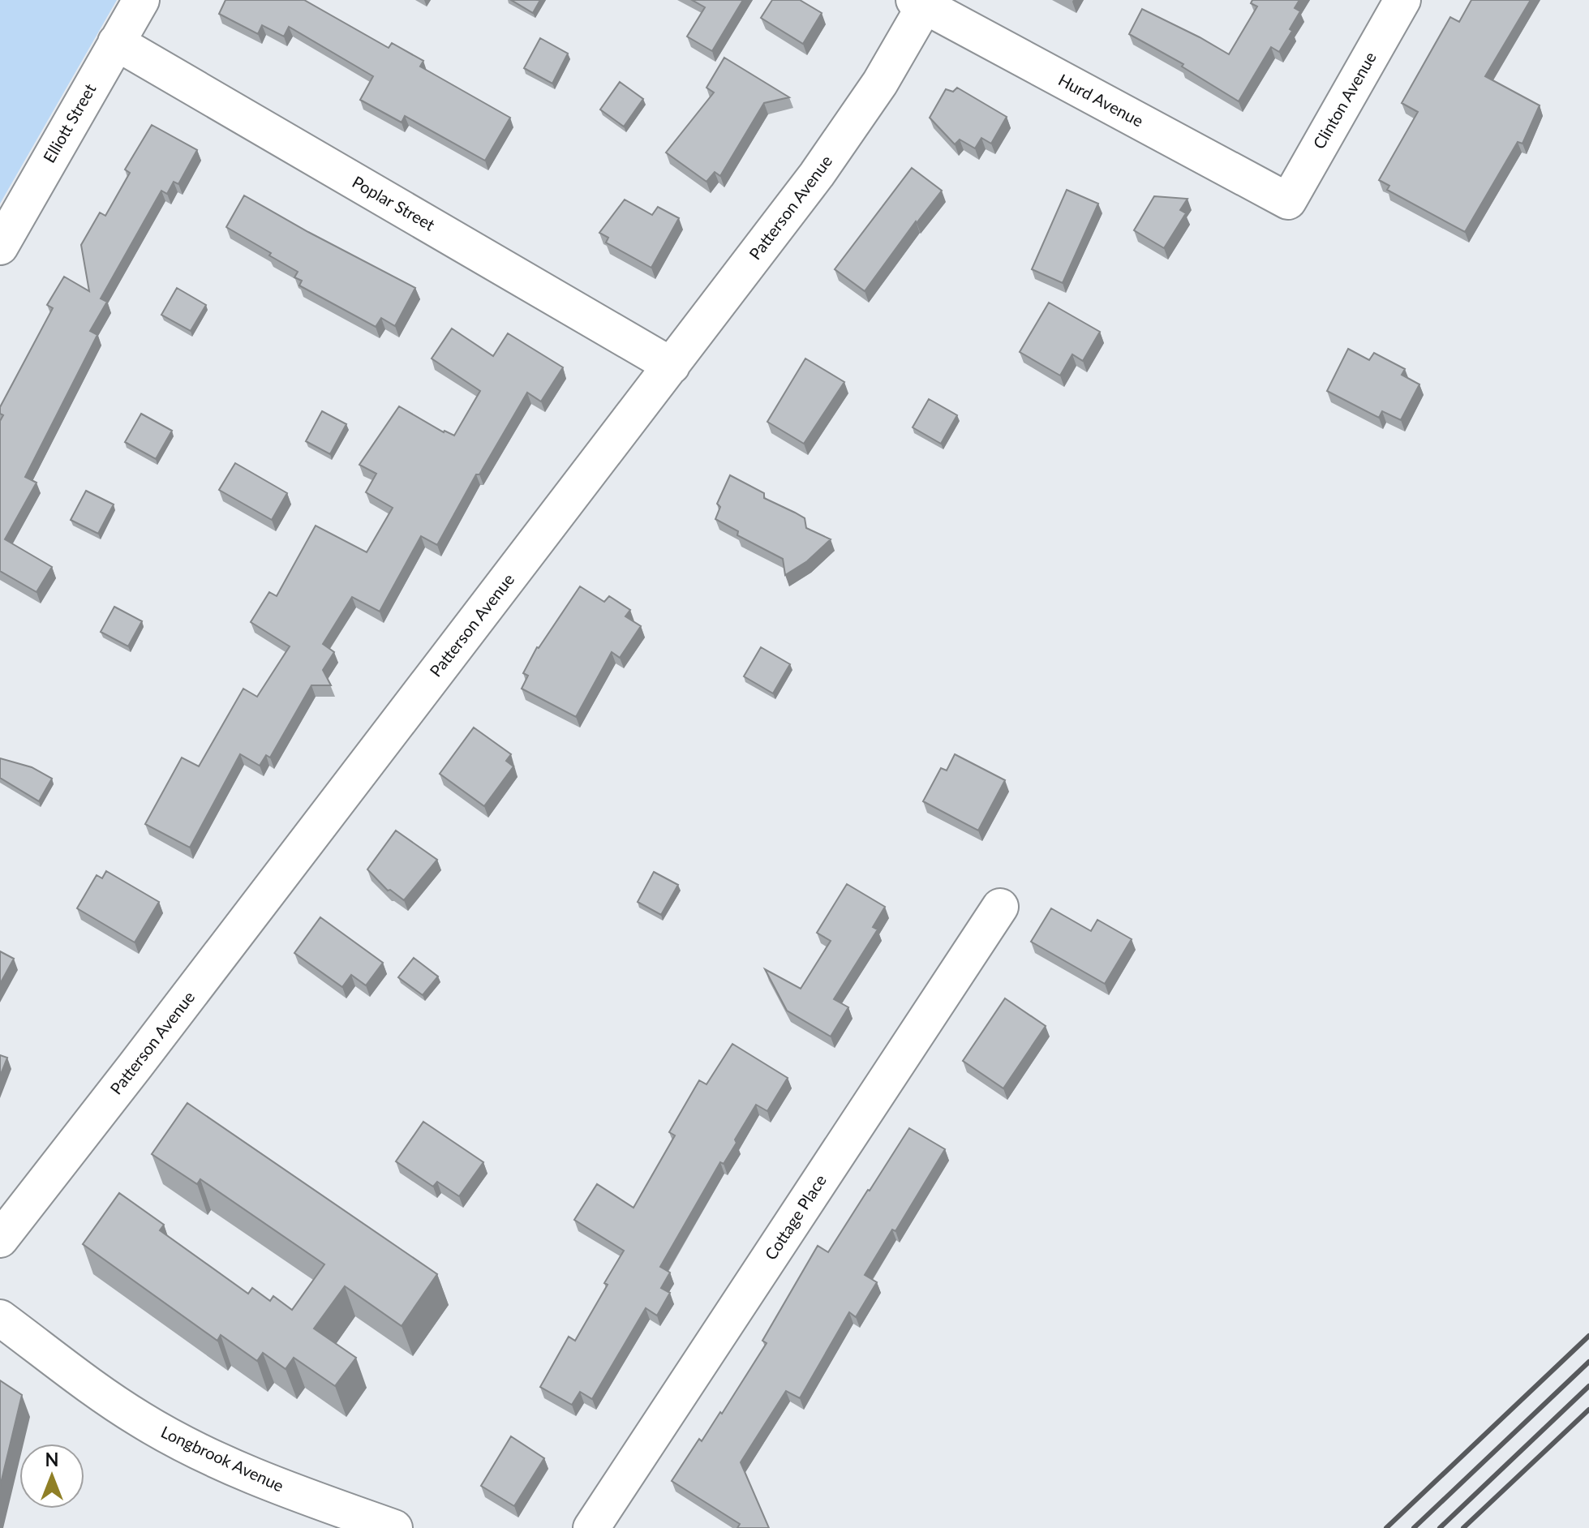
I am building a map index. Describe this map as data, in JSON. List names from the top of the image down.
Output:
{
  "streets": {
    "street": [
      "Hurd Avenue",
      "Clinton Avenue",
      "Elliott Street",
      "Poplar Street",
      "Patterson Avenue",
      "Cottage Place",
      "Longbrook Avenue"
    ]
  },
  "crossings": [
    ["Hurd Avenue", "Clinton Avenue"],
    ["Hurd Avenue", "Patterson Avenue"],
    ["Elliott Street", "Poplar Street"],
    ["Poplar Street", "Patterson Avenue"]
  ],
  "north": "top"
}
